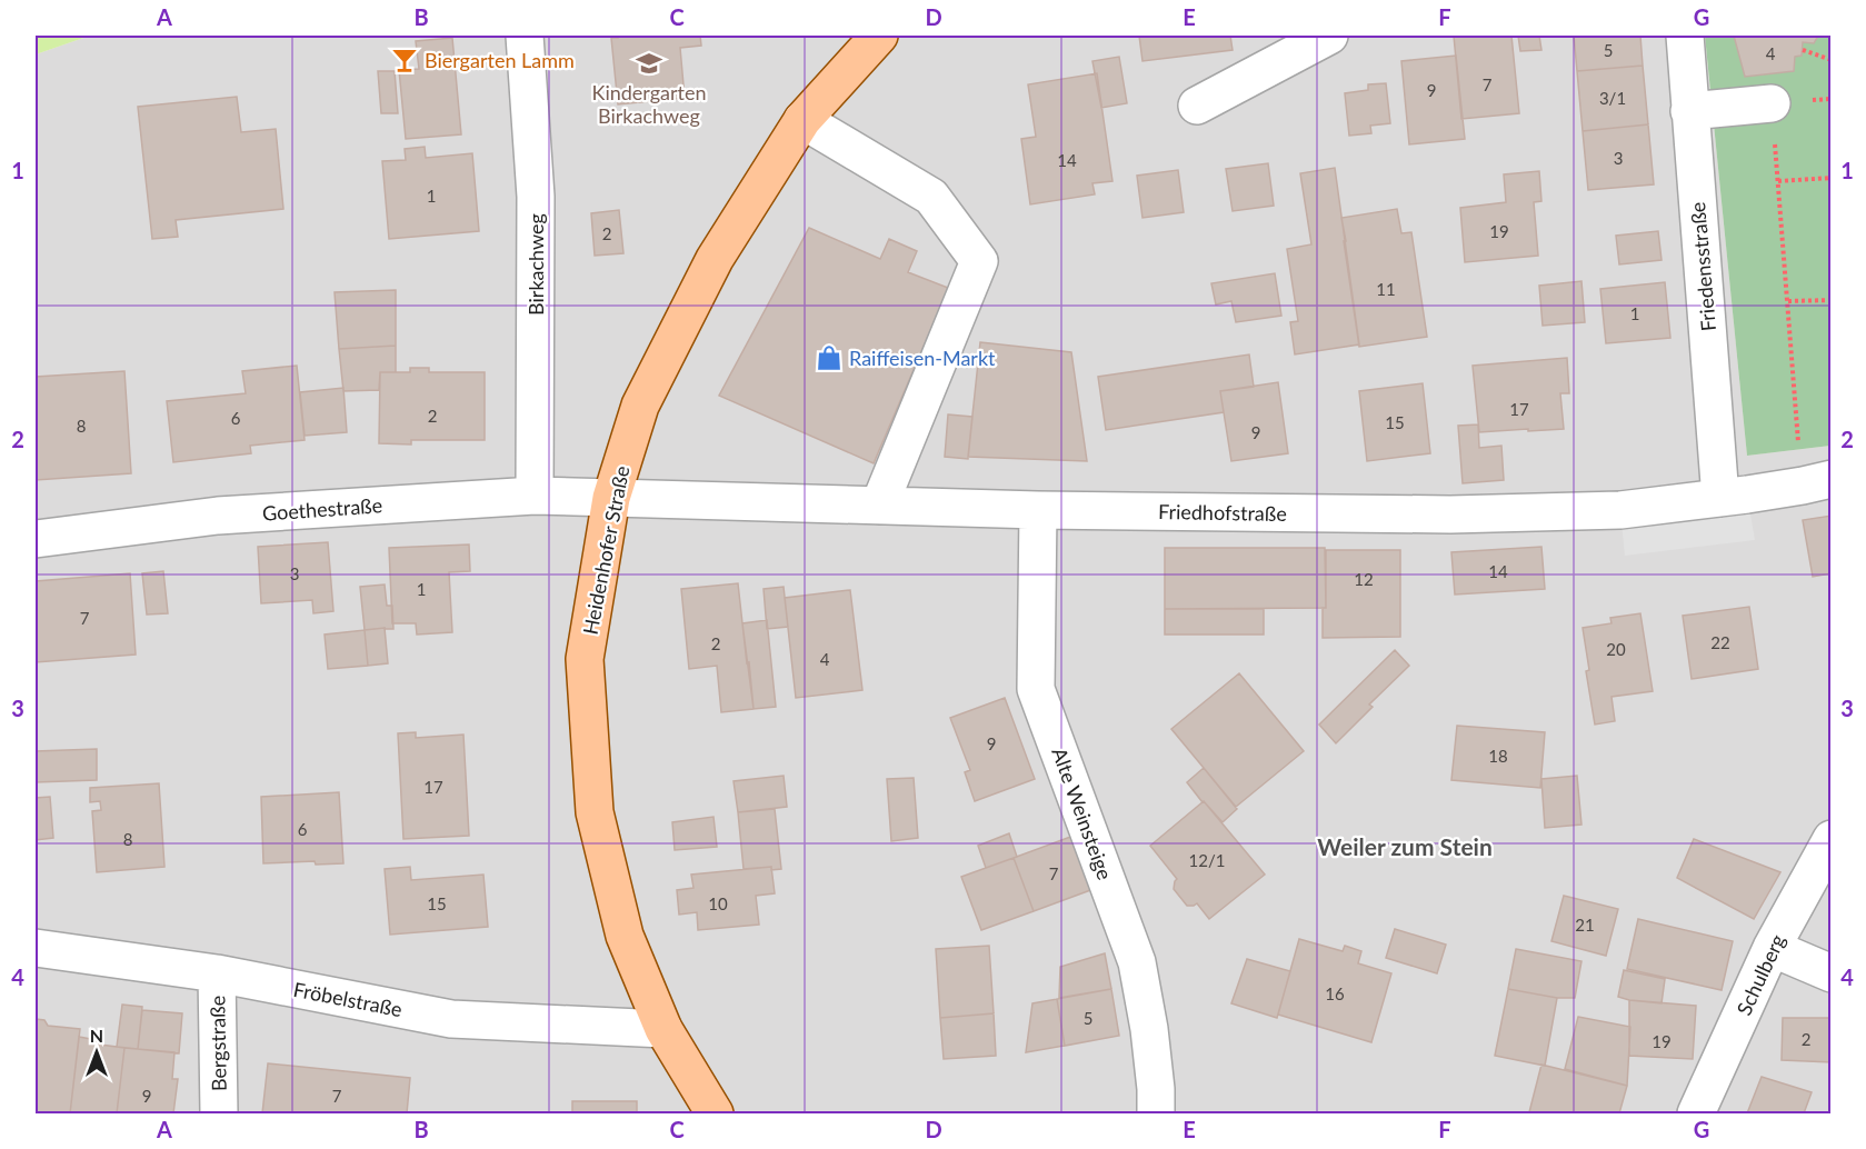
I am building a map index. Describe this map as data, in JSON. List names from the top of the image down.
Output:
{
  "streets": {
    "main road": ["Heidenhofer Straße"],
    "street": [
      "Birkachweg",
      "Friedensstraße",
      "Goethestraße",
      "Friedhofstraße",
      "Alte Weinsteige",
      "Schulberg",
      "Fröbelstraße",
      "Bergstraße"
    ]
  },
  "crossings": [
    ["Birkachweg", "Goethestraße"],
    ["Friedensstraße", "Friedhofstraße"],
    ["Goethestraße", "Friedhofstraße"],
    ["Goethestraße", "Heidenhofer Straße"],
    ["Friedhofstraße", "Heidenhofer Straße"],
    ["Friedhofstraße", "Alte Weinsteige"],
    ["Heidenhofer Straße", "Fröbelstraße"],
    ["Fröbelstraße", "Bergstraße"]
  ],
  "districts": ["Weiler zum Stein"],
  "places": {
    "bar": ["Biergarten Lamm"],
    "school or university": ["Kindergarten Birkachweg"],
    "shop": ["Raiffeisen-Markt"]
  },
  "house_numbers": [
    "5",
    "4",
    "7",
    "9",
    "3/1",
    "3",
    "14",
    "1",
    "19",
    "2",
    "11",
    "1",
    "17",
    "2",
    "6",
    "15",
    "8",
    "9",
    "14",
    "3",
    "12",
    "1",
    "7",
    "22",
    "2",
    "20",
    "4",
    "9",
    "18",
    "17",
    "6",
    "8",
    "12/1",
    "7",
    "15",
    "10",
    "21",
    "16",
    "5",
    "2",
    "19",
    "9",
    "7"
  ],
  "north": "top",
  "grid": {
    "columns": [
      "A",
      "B",
      "C",
      "D",
      "E",
      "F",
      "G"
    ],
    "rows": [
      "1",
      "2",
      "3",
      "4"
    ]
  }
}
